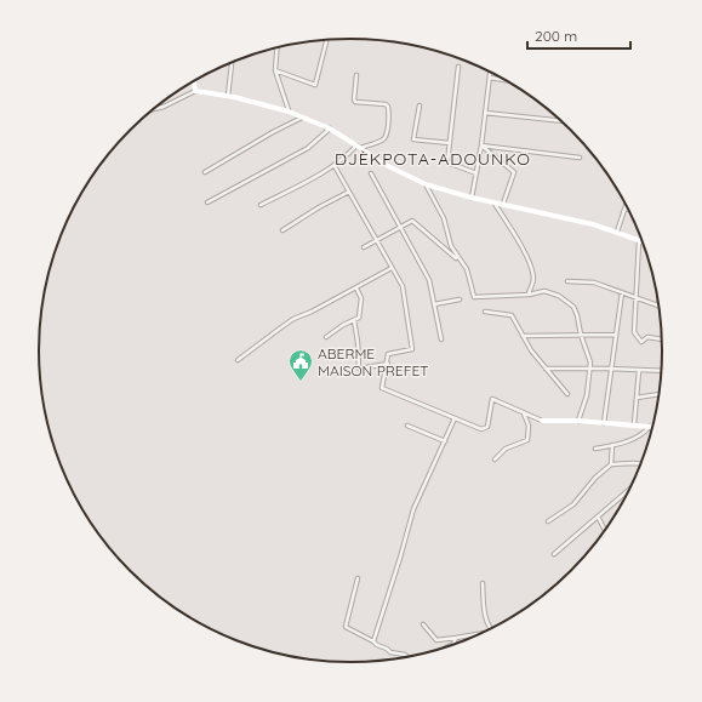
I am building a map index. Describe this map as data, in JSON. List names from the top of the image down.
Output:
{
  "districts": ["DJÈKPOTA-ADOUNKO"],
  "places": {
    "public building": ["ABERME MAISON PREFET"]
  },
  "scale_bar": "200 m"
}
